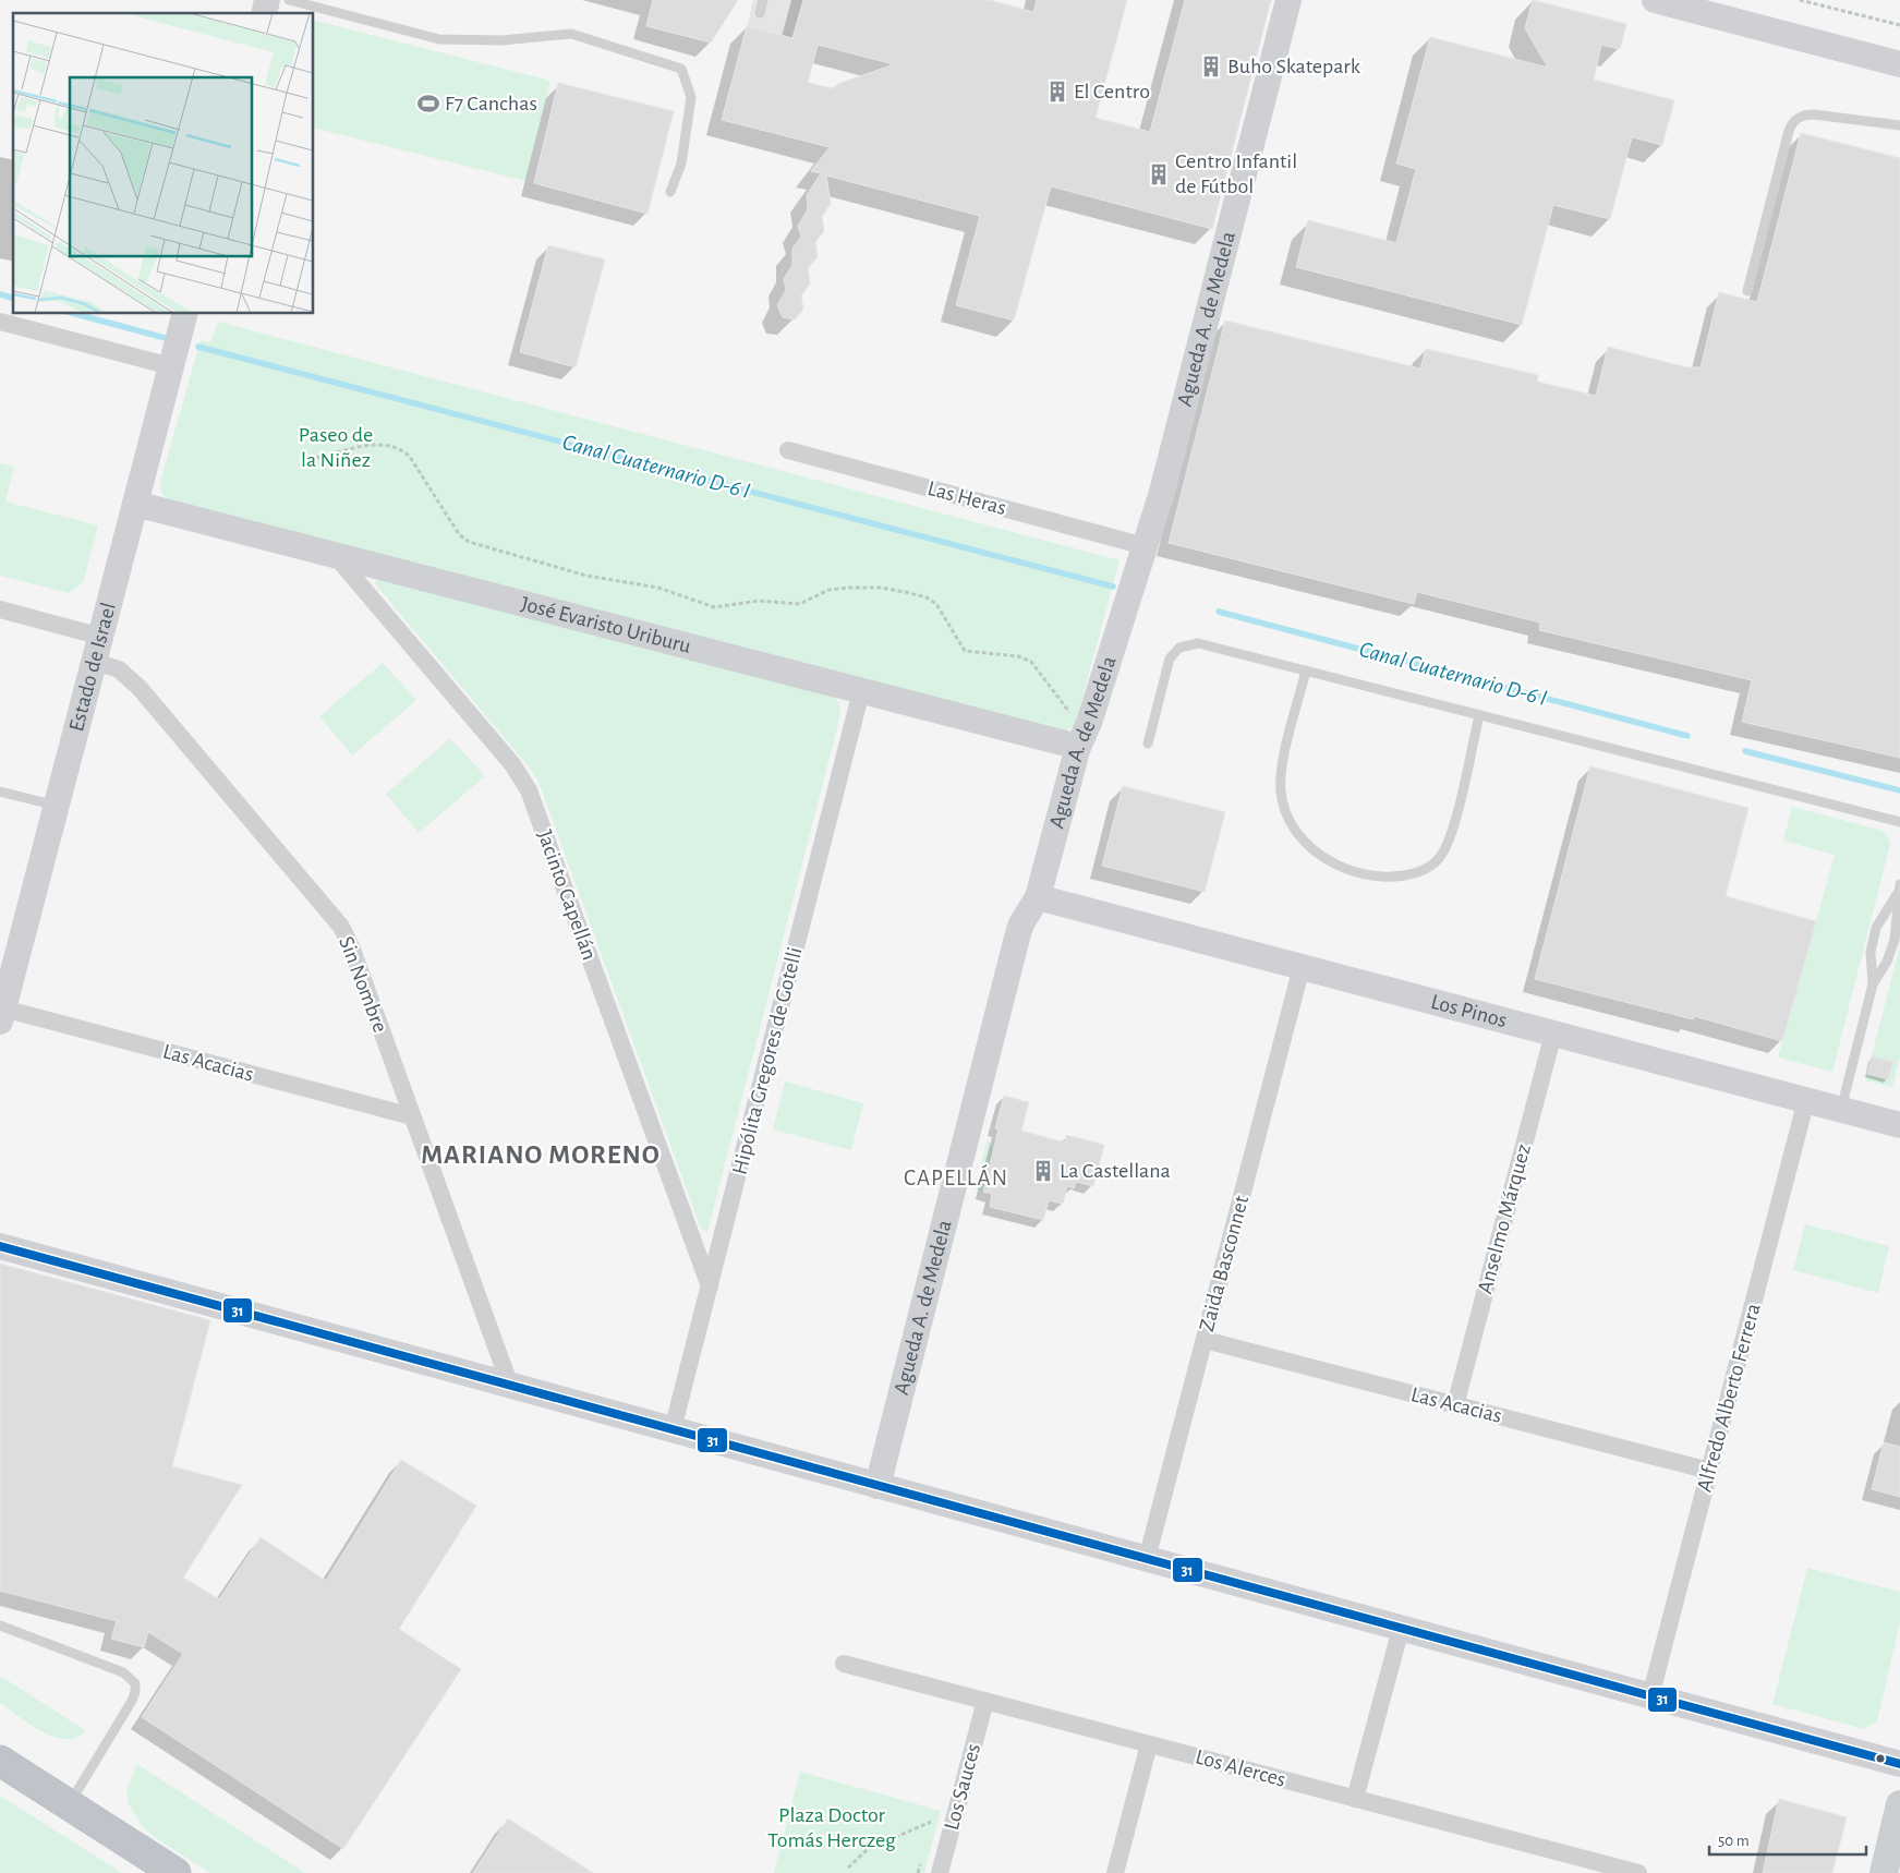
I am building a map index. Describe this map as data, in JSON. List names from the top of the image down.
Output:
{
  "streets": {
    "street": [
      "Agueda A. de Medela",
      "Las Heras",
      "José Evaristo Uriburu",
      "Estado de Israel",
      "Jacinto Capellán",
      "Sin Nombre",
      "Los Pinos",
      "Hipólita Gregores de Gotelli",
      "Las Acacias",
      "Anselmo Márquez",
      "Zaida Basconnet",
      "Alfredo Alberto Ferrera",
      "Los Alerces",
      "Los Sauces"
    ]
  },
  "crossings": [
    ["Agueda A. de Medela", "Las Heras"],
    ["Agueda A. de Medela", "José Evaristo Uriburu"],
    ["Agueda A. de Medela", "Los Pinos"],
    ["José Evaristo Uriburu", "Estado de Israel"],
    ["José Evaristo Uriburu", "Jacinto Capellán"],
    ["José Evaristo Uriburu", "Hipólita Gregores de Gotelli"],
    ["Estado de Israel", "Sin Nombre"],
    ["Estado de Israel", "Las Acacias"],
    ["Jacinto Capellán", "Hipólita Gregores de Gotelli"],
    ["Sin Nombre", "Las Acacias"],
    ["Los Pinos", "Anselmo Márquez"],
    ["Los Pinos", "Zaida Basconnet"],
    ["Los Pinos", "Alfredo Alberto Ferrera"],
    ["Las Acacias", "Anselmo Márquez"],
    ["Las Acacias", "Zaida Basconnet"],
    ["Las Acacias", "Alfredo Alberto Ferrera"],
    ["Los Alerces", "Los Sauces"]
  ],
  "districts": ["MARIANO MORENO", "CAPELLÁN"],
  "water": ["Canal Cuaternario D-6 I"],
  "parks": ["Paseo de la Niñez", "Plaza Doctor Tomás Herczeg"],
  "places": {
    "building": [
      "Buho Skatepark",
      "El Centro",
      "Centro Infantil de Fútbol",
      "La Castellana"
    ],
    "sports": ["F7 Canchas"]
  },
  "lines": ["transit line 31"],
  "scale_bar": "50 m"
}
